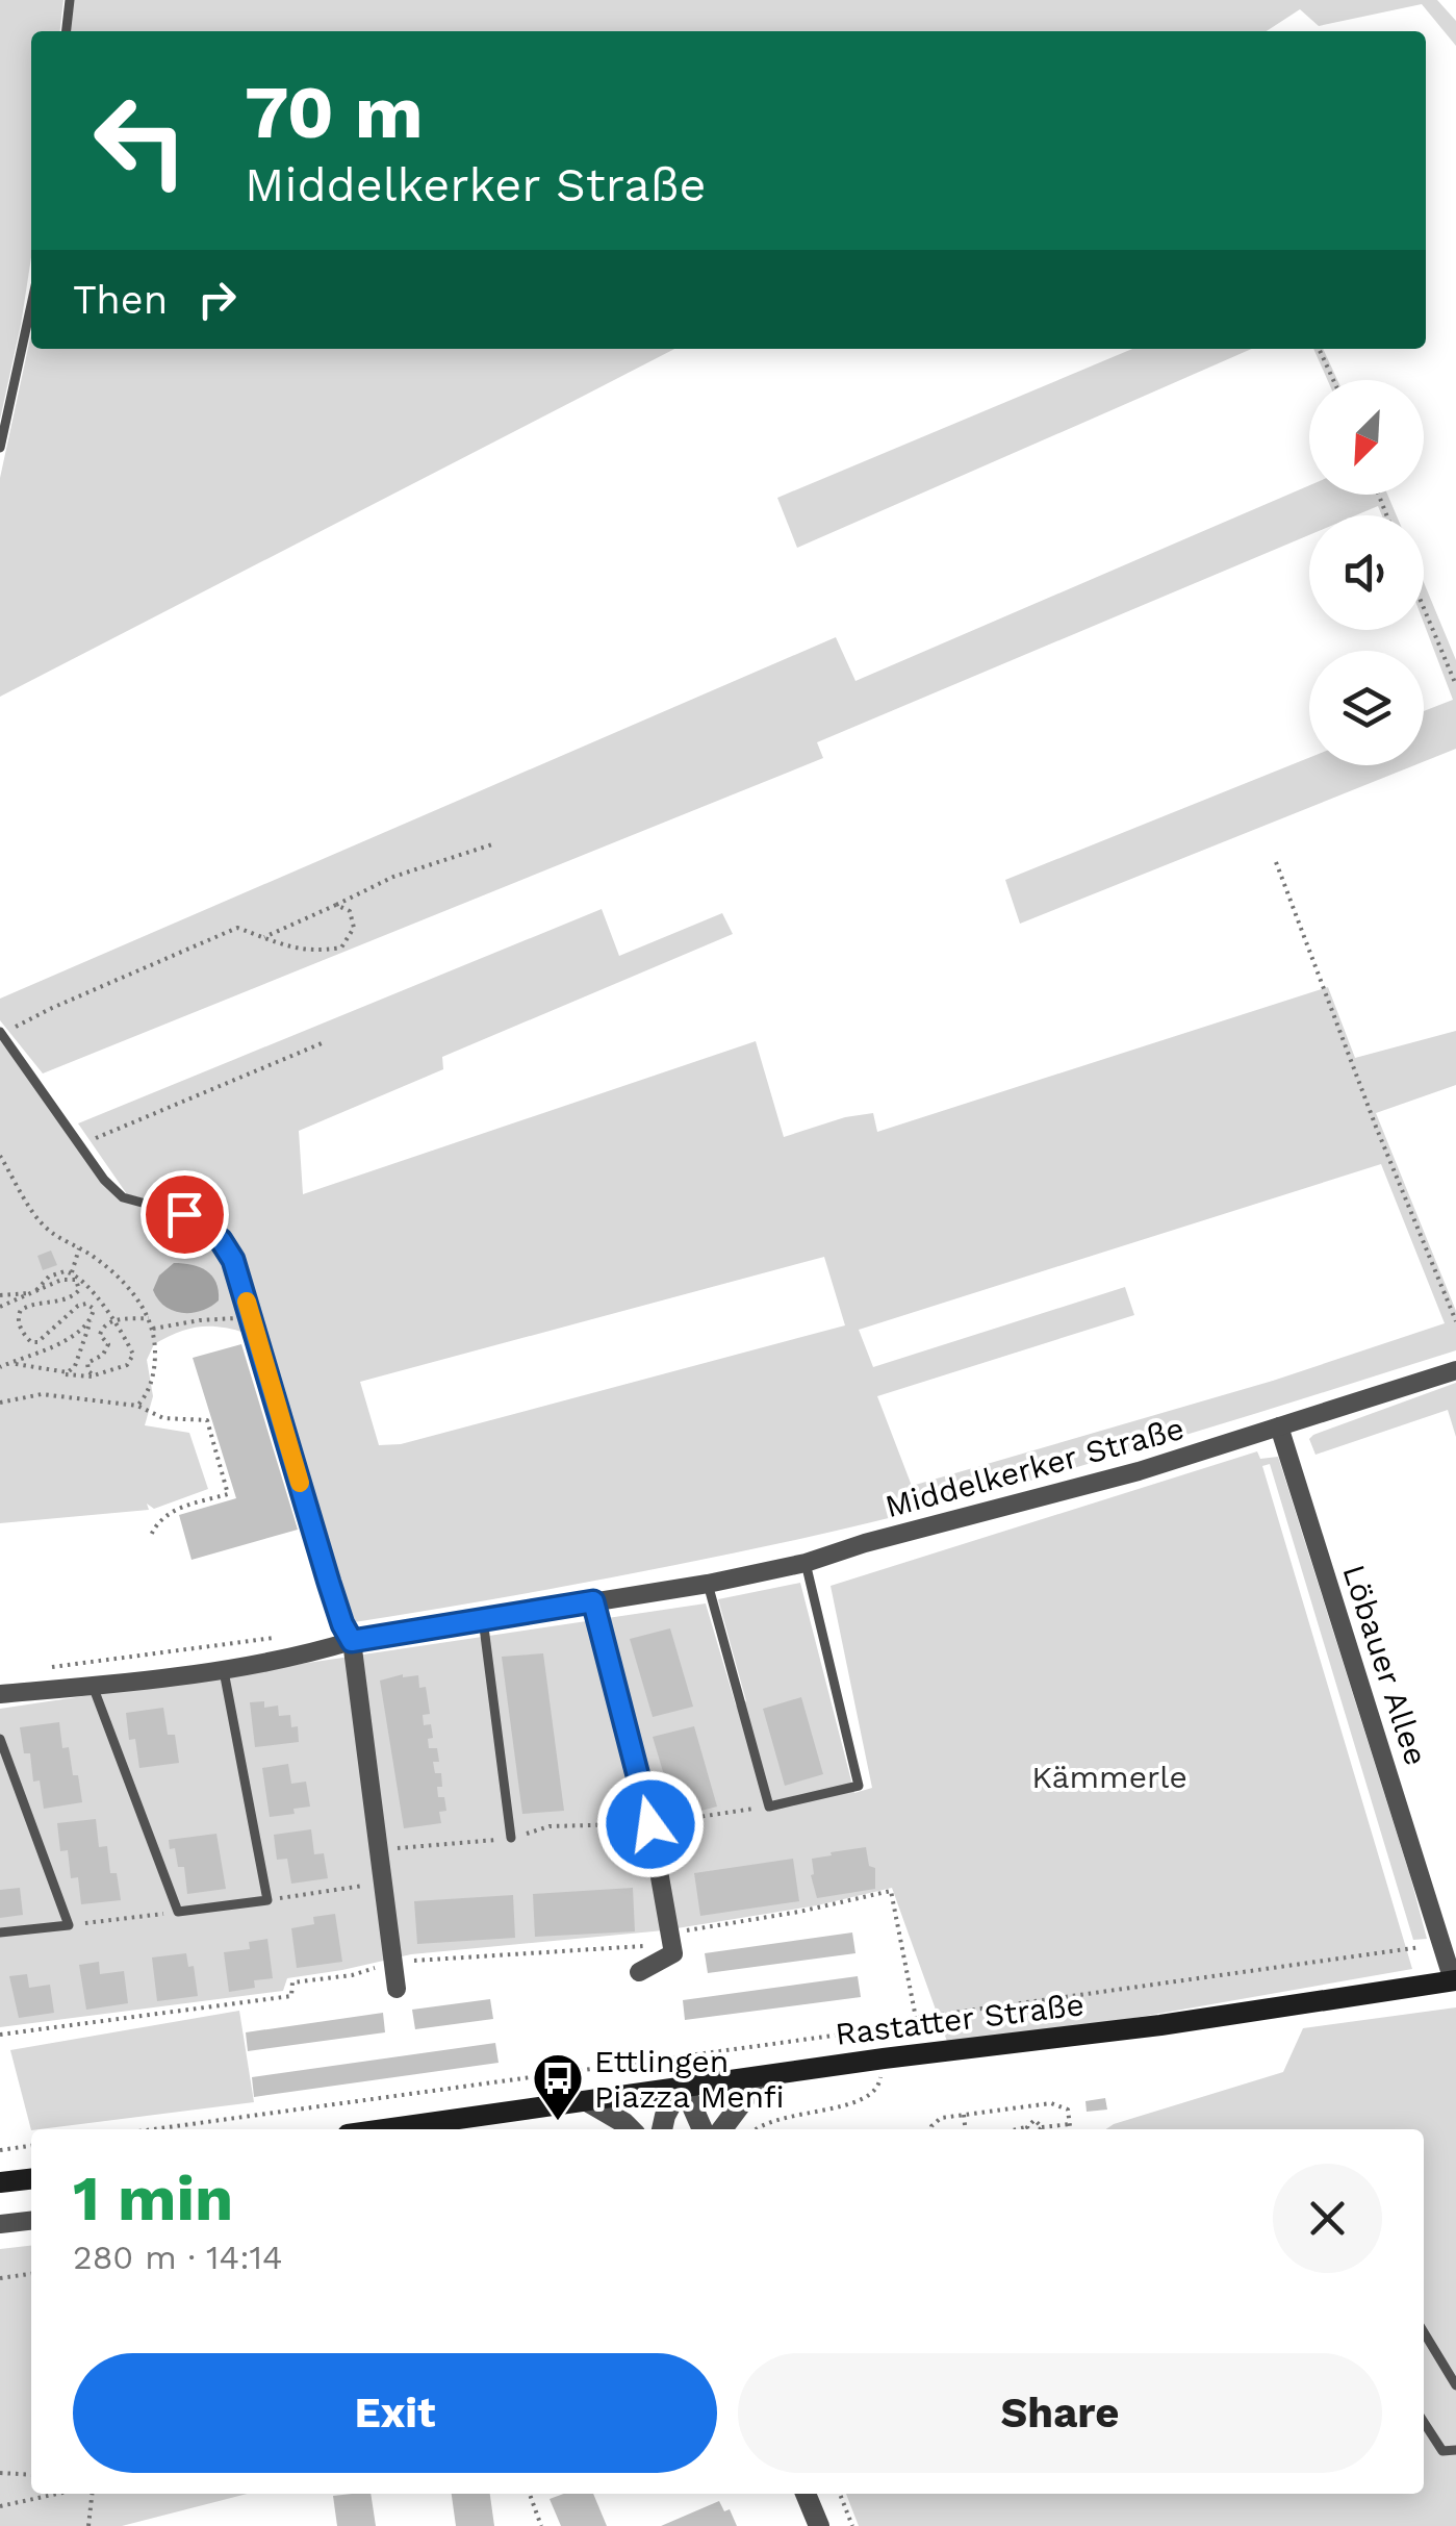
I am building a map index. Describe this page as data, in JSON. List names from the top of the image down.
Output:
{
  "streets": {
    "main road": ["Rastatter Straße"],
    "street": ["Middelkerker Straße", "Löbauer Allee"]
  },
  "crossings": [
    ["Middelkerker Straße", "Löbauer Allee"],
    ["Löbauer Allee", "Rastatter Straße"]
  ],
  "parks": ["Kämmerle"],
  "places": {
    "bus stop": ["Ettlingen Piazza Menfi"]
  },
  "north": "bottom left",
  "page": {
    "turn": ["70 m", "Middelkerker Straße"],
    "then": "Then",
    "heading": ["1 min", "280 m · 14:14"],
    "buttons": ["Exit", "Share"]
  }
}
